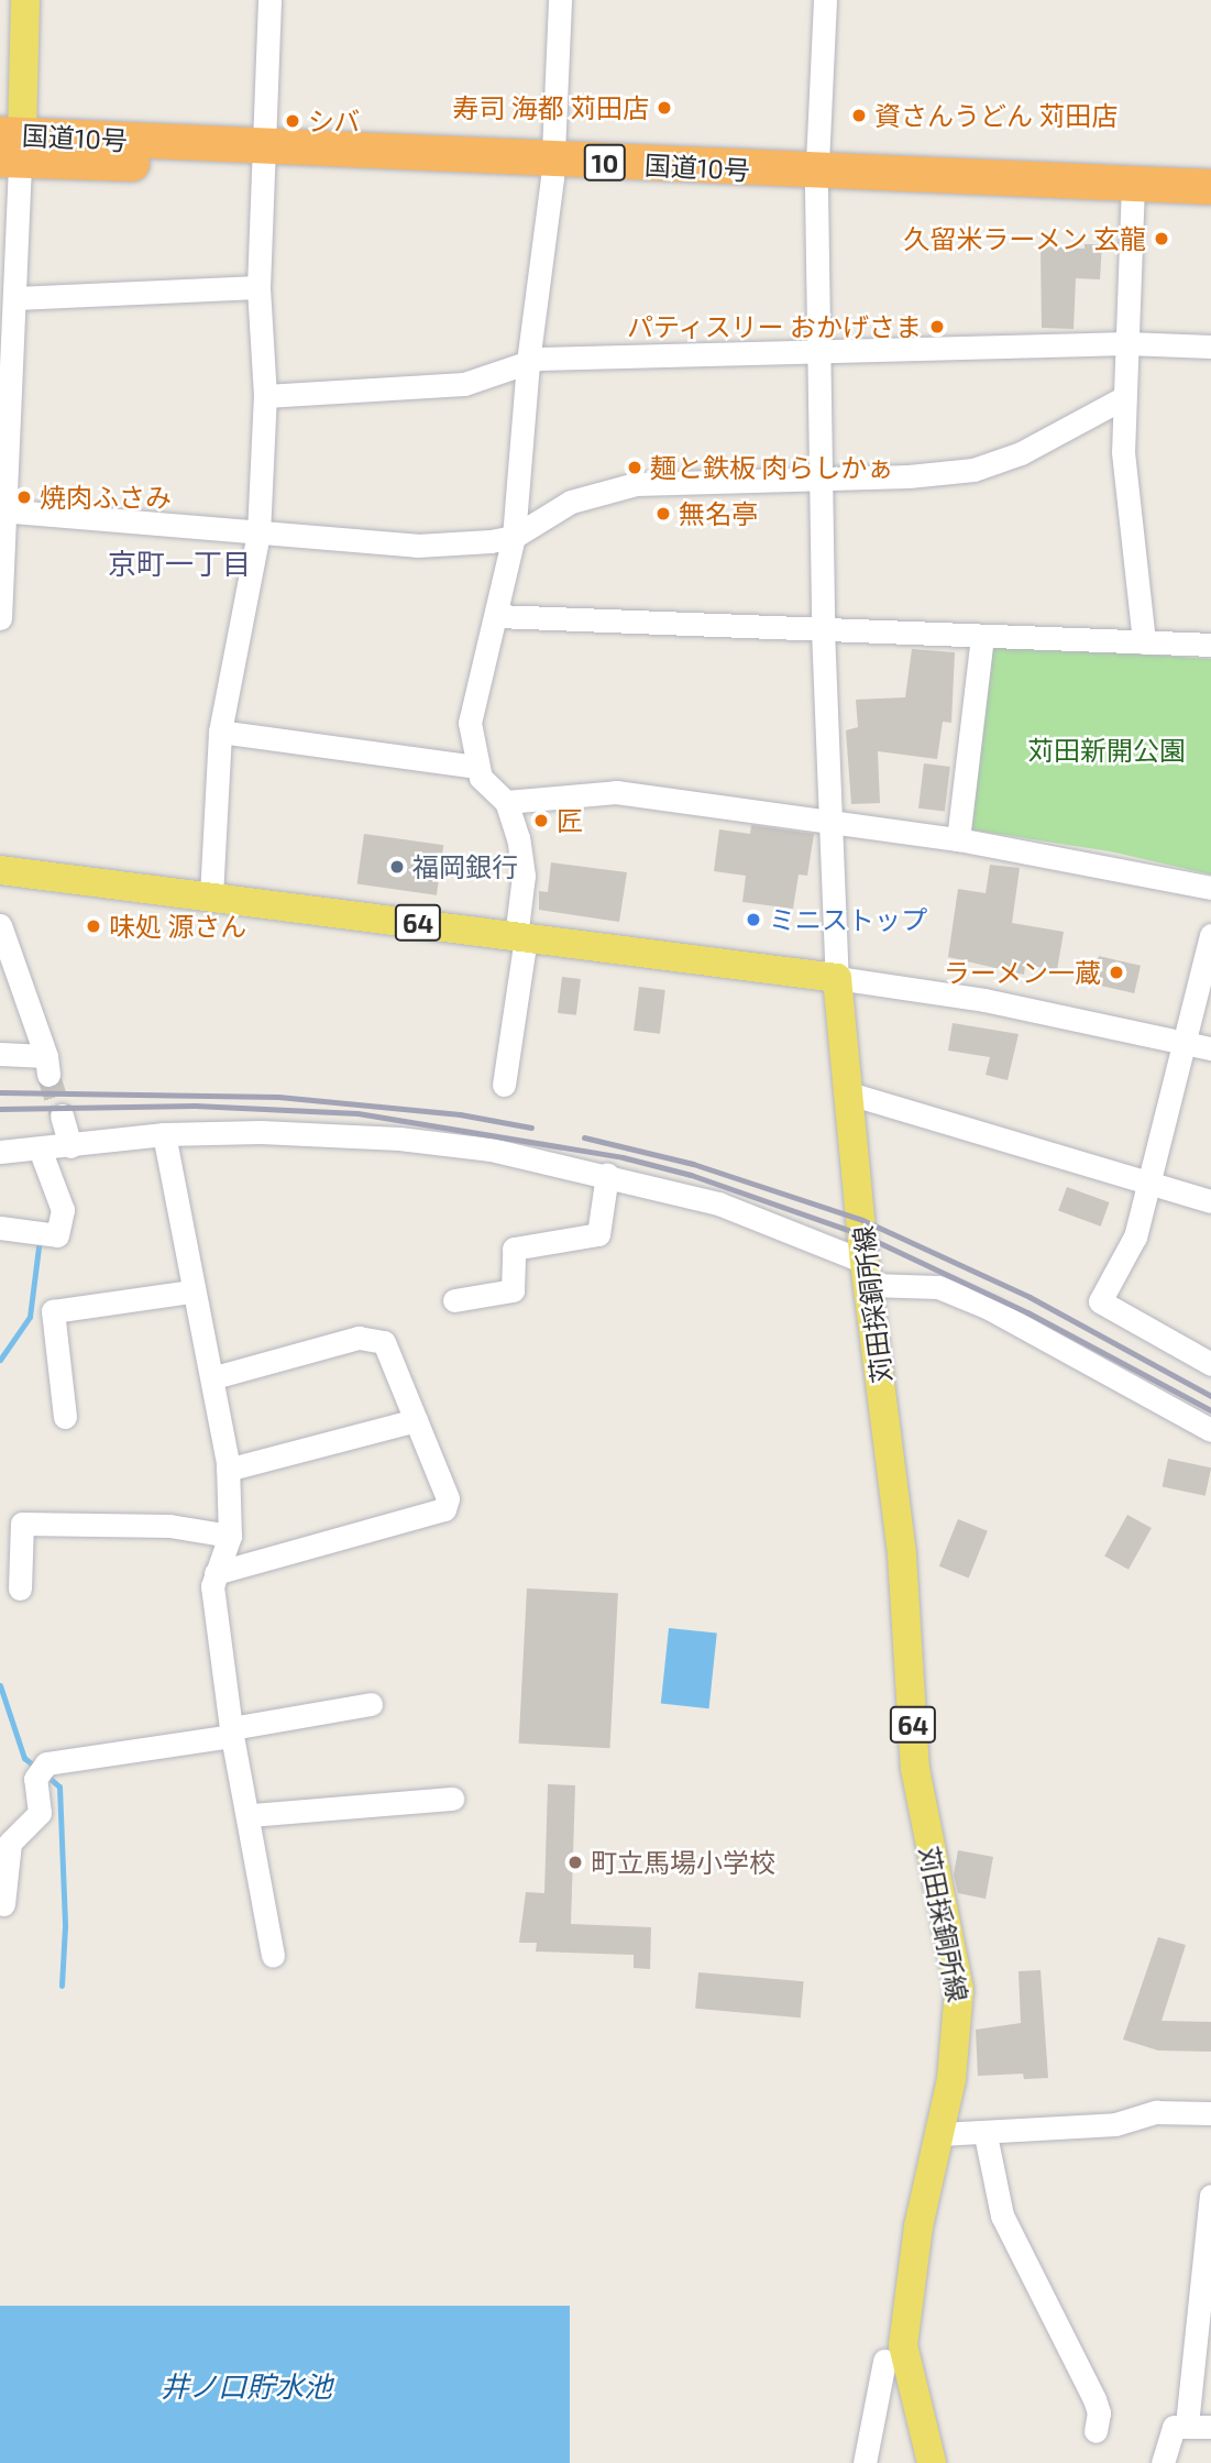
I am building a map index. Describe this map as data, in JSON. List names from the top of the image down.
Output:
{
  "streets": {
    "highway": ["国道10号", "10"],
    "main road": ["64", "苅田採銅所線"]
  },
  "crossings": [
    ["64", "苅田採銅所線"]
  ],
  "districts": ["京町一丁目"],
  "water": ["井ノ口貯水池"],
  "parks": ["苅田新開公園"],
  "places": [
    "寿司 海都 苅田店",
    "資さんうどん 苅田店",
    "シバ",
    "久留米ラーメン 玄龍",
    "パティスリー おかげさま",
    "麺と鉄板 肉らしかぁ",
    "焼肉ふさみ",
    "無名亭",
    "匠",
    "福岡銀行",
    "ミニストップ",
    "味処 源さん",
    "ラーメン一蔵",
    "町立馬場小学校"
  ]
}
